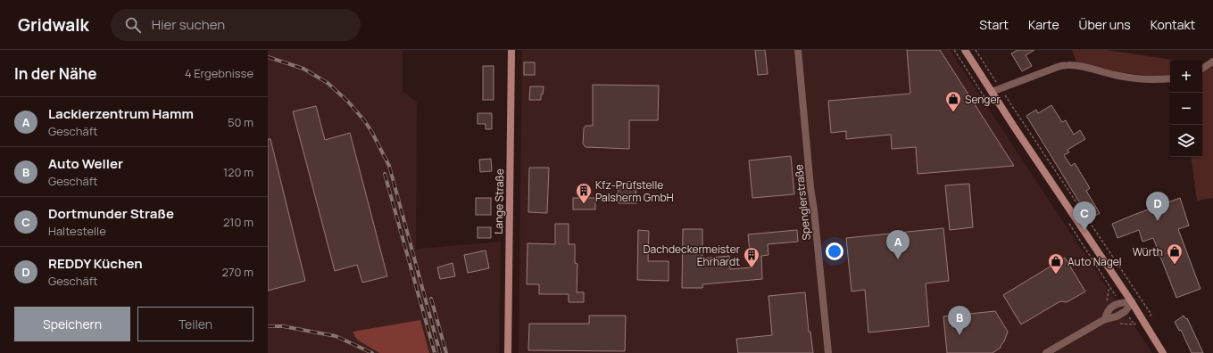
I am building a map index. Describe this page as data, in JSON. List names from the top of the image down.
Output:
{
  "streets": {
    "main road": ["Lange Straße"],
    "street": ["Spenglerstraße"]
  },
  "places": {
    "shop": ["Senger", "Würth", "Auto Nagel"],
    "building": ["Kfz-Prüfstelle Palsherm GmbH", "Dachdeckermeister Ehrhardt"]
  },
  "page": {
    "header": "Gridwalk",
    "search": "Hier suchen",
    "nav": [
      "Start",
      "Karte",
      "Über uns",
      "Kontakt"
    ],
    "heading": ["In der Nähe", "4 Ergebnisse"],
    "map_buttons": ["+", "−"],
    "list": [
      {
        "mark": "A",
        "name": "Lackierzentrum Hamm",
        "note": "Geschäft",
        "value": "50 m"
      },
      {
        "mark": "B",
        "name": "Auto Weller",
        "note": "Geschäft",
        "value": "120 m"
      },
      {
        "mark": "C",
        "name": "Dortmunder Straße",
        "note": "Haltestelle",
        "value": "210 m"
      },
      {
        "mark": "D",
        "name": "REDDY Küchen",
        "note": "Geschäft",
        "value": "270 m"
      }
    ],
    "pins": [
      "D",
      "C",
      "A",
      "B"
    ],
    "buttons": ["Speichern", "Teilen"]
  }
}
